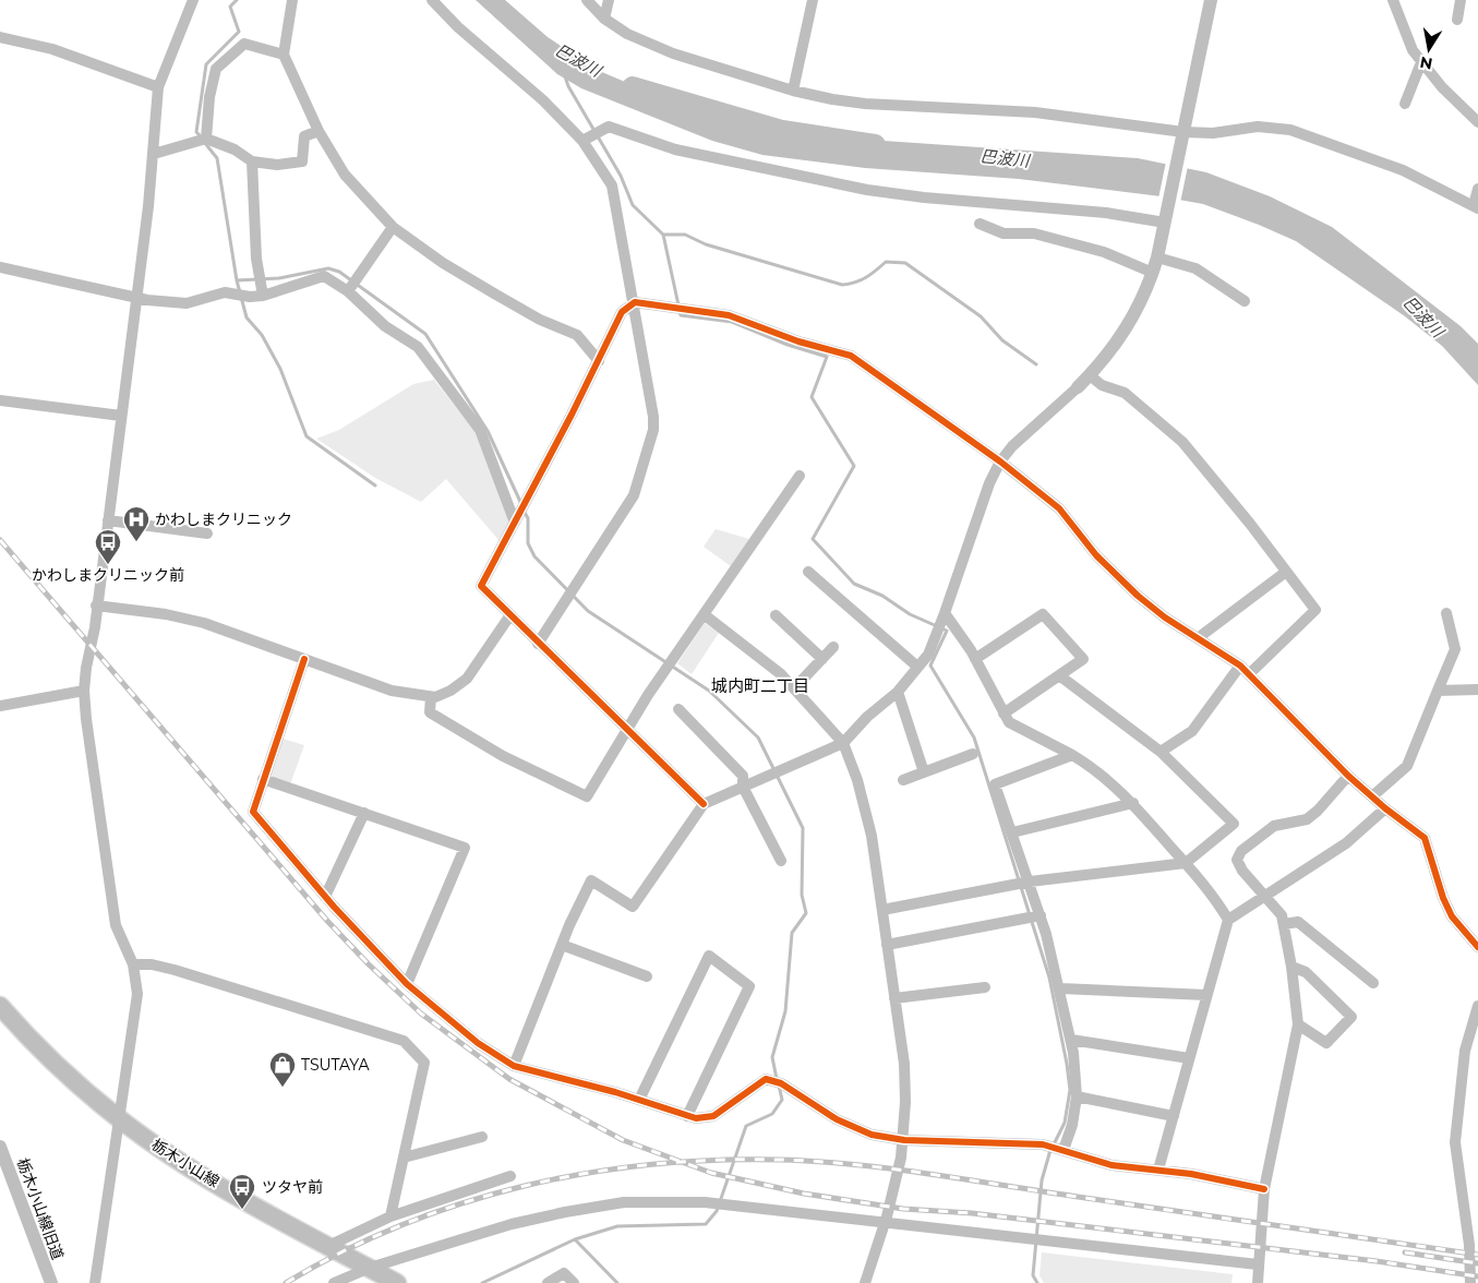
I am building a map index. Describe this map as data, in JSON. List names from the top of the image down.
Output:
{
  "streets": {
    "main road": ["栃木小山線"],
    "street": ["栃木小山線旧道"]
  },
  "districts": ["城内町二丁目"],
  "water": ["巴波川"],
  "places": {
    "hospital": ["かわしまクリニック"],
    "bus stop": ["かわしまクリニック前", "ツタヤ前"],
    "shop": ["TSUTAYA"]
  },
  "north": "bottom"
}
